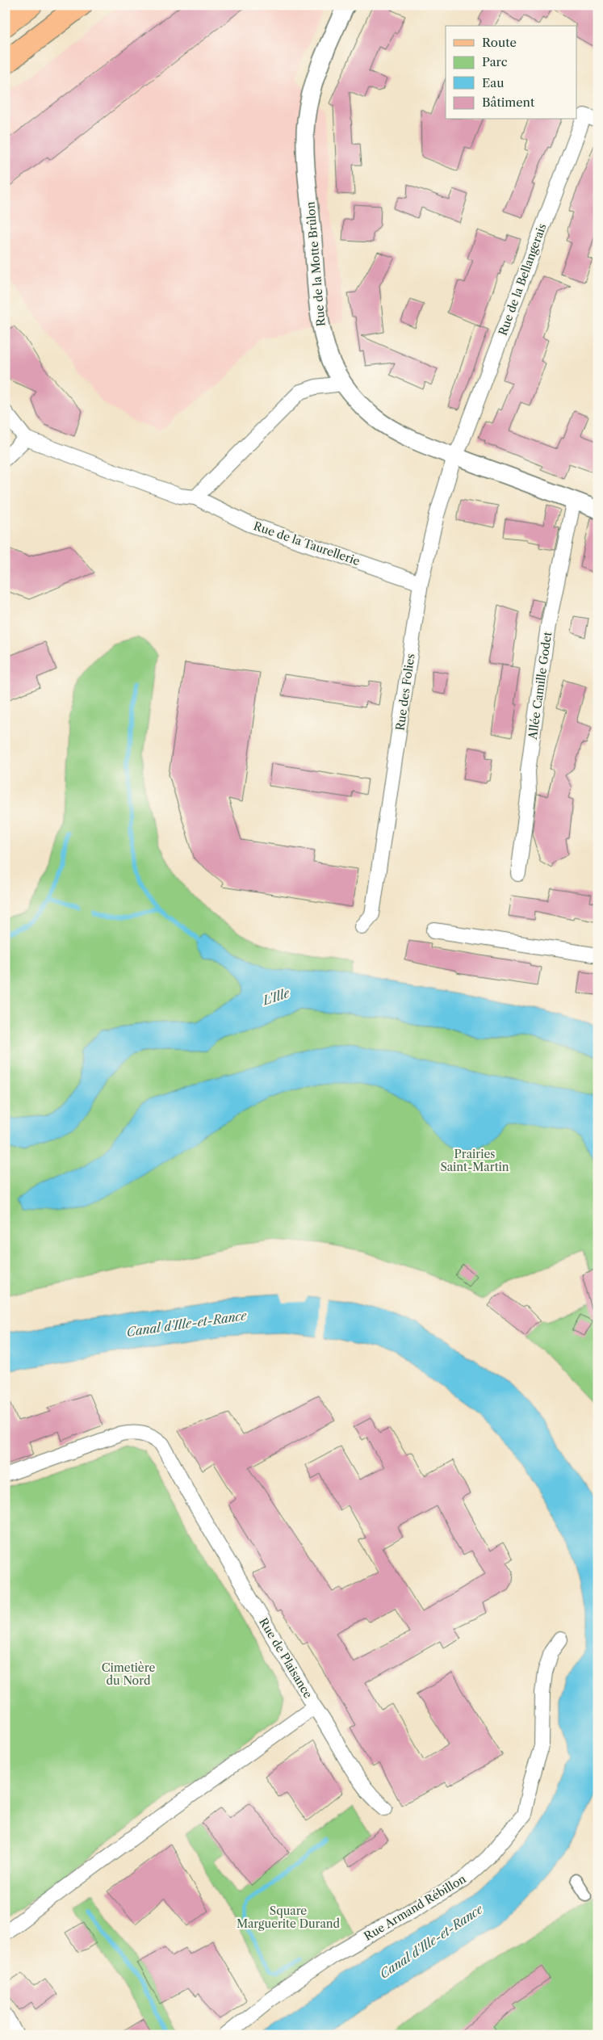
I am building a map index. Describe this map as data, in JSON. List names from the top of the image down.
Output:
{
  "streets": {
    "street": [
      "Rue de la Motte Brûlon",
      "Rue de la Bellangerais",
      "Rue de la Taurellerie",
      "Allée Camille Godet",
      "Rue des Folies",
      "Rue de Plaisance",
      "Rue Armand Rébillon"
    ]
  },
  "crossings": [
    ["Rue de la Motte Brûlon", "Rue de la Bellangerais"],
    ["Rue de la Motte Brûlon", "Allée Camille Godet"],
    ["Rue de la Motte Brûlon", "Rue des Folies"],
    ["Rue de la Bellangerais", "Rue des Folies"],
    ["Rue de la Taurellerie", "Rue des Folies"]
  ],
  "water": ["L'Ille", "Canal d'Ille-et-Rance"],
  "parks": ["Prairies Saint-Martin", "Cimetière du Nord", "Square Marguerite Durand"],
  "legend": [
    "Route",
    "Parc",
    "Eau",
    "Bâtiment"
  ]
}
